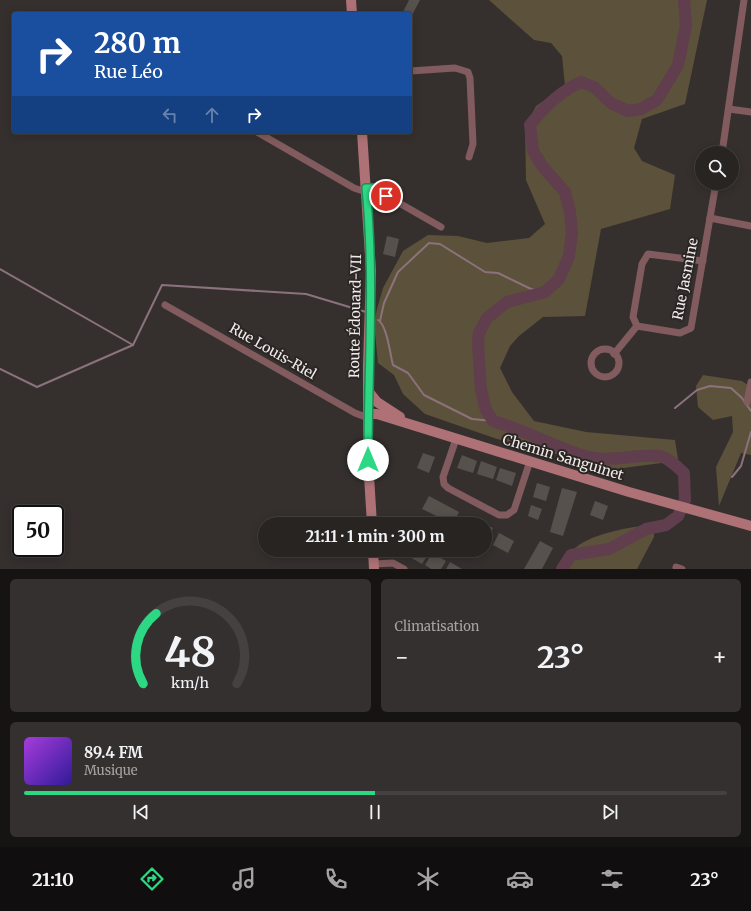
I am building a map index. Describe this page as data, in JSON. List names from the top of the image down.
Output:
{
  "streets": {
    "street": [
      "Rue Jasmine",
      "Route Édouard-VII",
      "Rue Louis-Riel",
      "Chemin Sanguinet"
    ]
  },
  "crossings": [
    ["Route Édouard-VII", "Rue Louis-Riel"],
    ["Route Édouard-VII", "Chemin Sanguinet"],
    ["Rue Louis-Riel", "Chemin Sanguinet"]
  ],
  "page": {
    "turn": ["280 m", "Rue Léo"],
    "limit": "50",
    "trip": "21:11 · 1 min · 300 m",
    "tile": "Climatisation",
    "heat": ["−", "23°", "+"],
    "song": ["89.4 FM", "Musique"],
    "tabs": ["21:10", "23°"],
    "gauge": ["48", "km/h"]
  }
}
